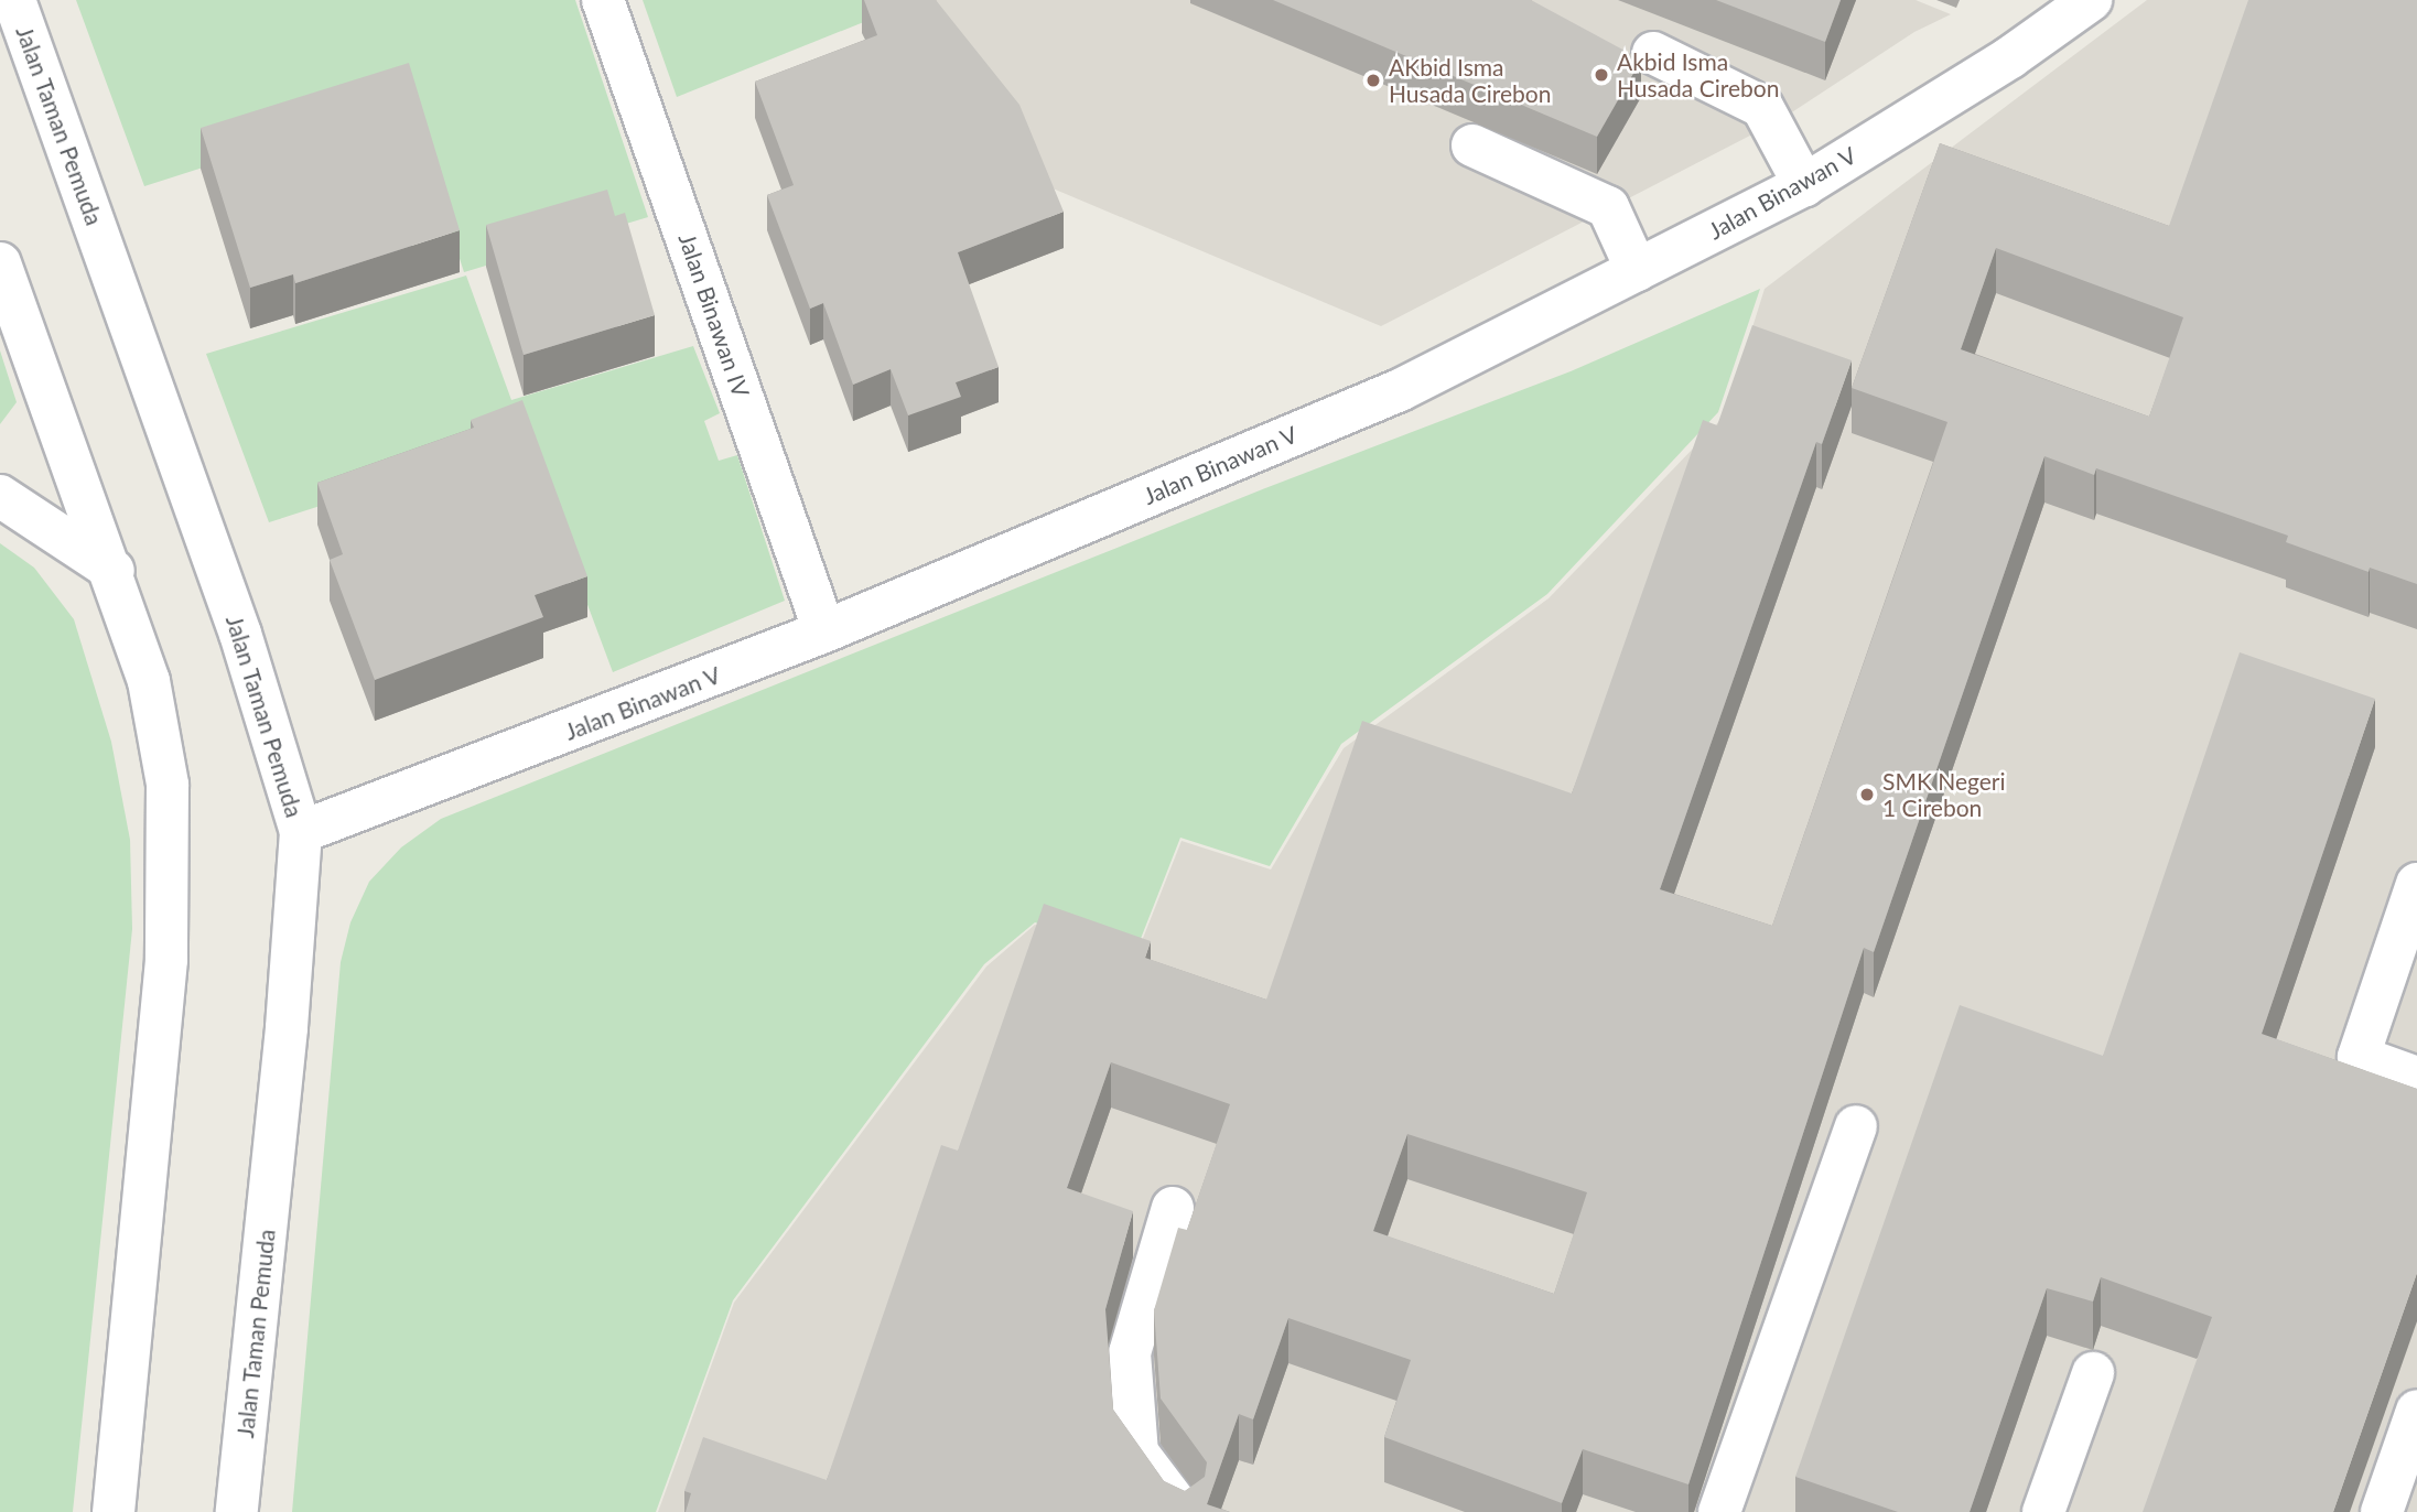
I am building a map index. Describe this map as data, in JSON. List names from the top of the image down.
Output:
{
  "streets": {
    "street": ["Jalan Taman Pemuda", "Jalan Binawan V", "Jalan Binawan IV"]
  },
  "crossings": [
    ["Jalan Taman Pemuda", "Jalan Binawan V"],
    ["Jalan Binawan V", "Jalan Binawan IV"]
  ],
  "places": ["Akbid Isma Husada Cirebon", "AKbid Isma Husada Cirebon", "SMK Negeri 1 Cirebon"]
}
